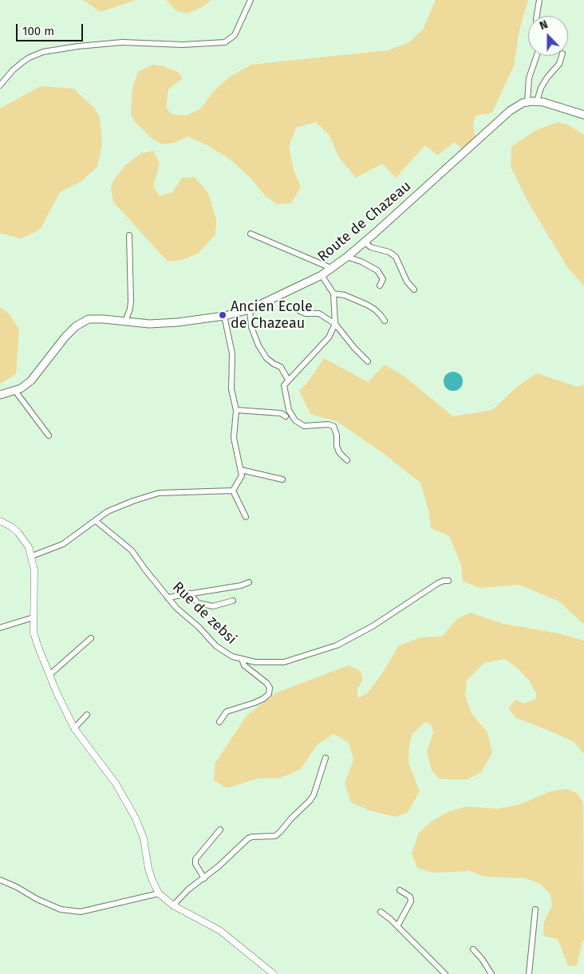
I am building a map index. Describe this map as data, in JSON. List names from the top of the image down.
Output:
{
  "streets": {
    "main road": ["Route de Chazeau"],
    "street": ["Rue de zebsi"]
  },
  "places": ["Ancien Ecole de Chazeau"],
  "scale_bar": "100 m",
  "north": "top"
}
